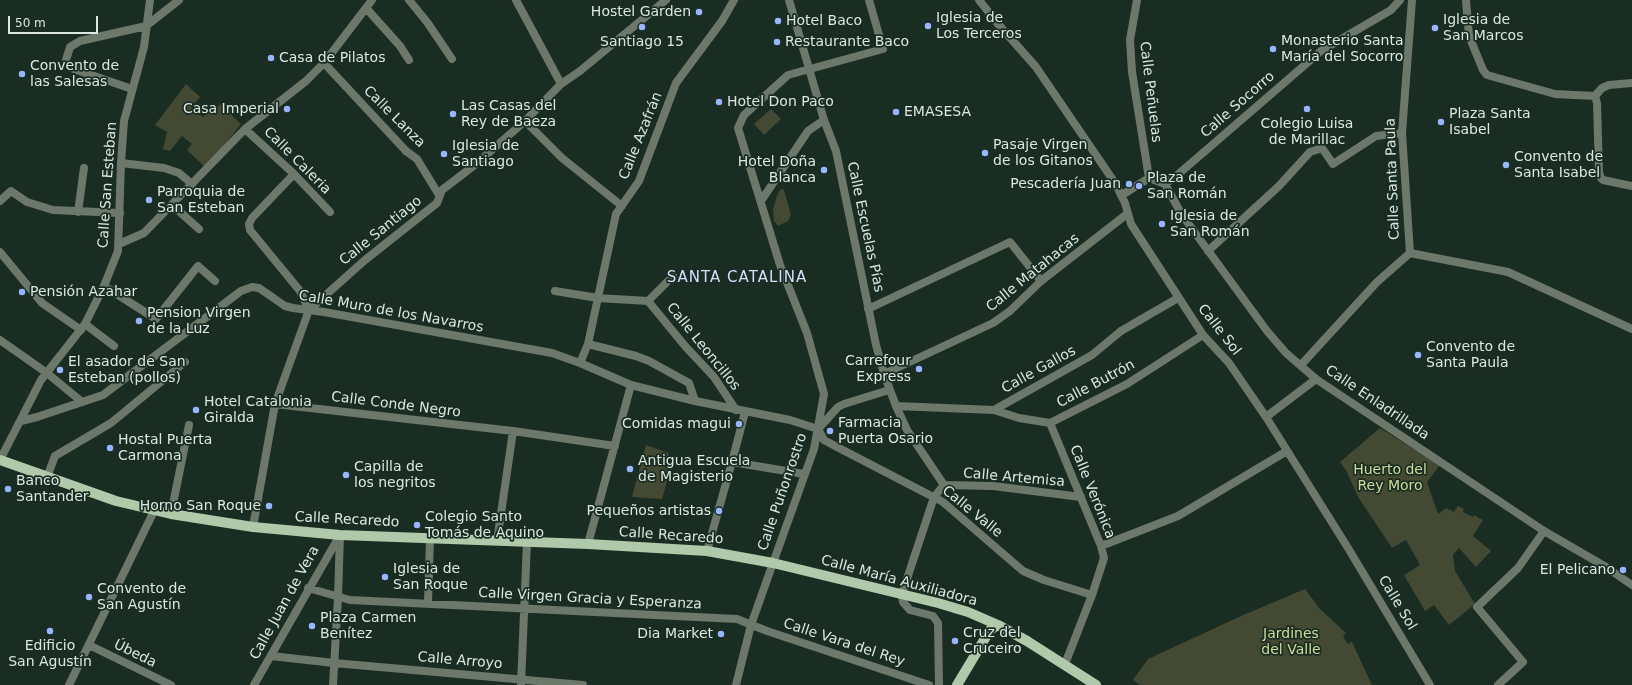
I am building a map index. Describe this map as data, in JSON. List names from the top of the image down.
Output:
{
  "streets": {
    "main road": ["Calle Recaredo", "Calle María Auxiliadora"],
    "street": [
      "Calle Peñuelas",
      "Calle Socorro",
      "Calle Lanza",
      "Calle Azafrán",
      "Calle Caleria",
      "Calle Santa Paula",
      "Calle San Esteban",
      "Calle Escuelas Pías",
      "Calle Santiago",
      "Calle Matahacas",
      "Calle Muro de los Navarros",
      "Calle Sol",
      "Calle Leoncillos",
      "Calle Gallos",
      "Calle Butrón",
      "Calle Enladrillada",
      "Calle Conde Negro",
      "Calle Artemisa",
      "Calle Puñonrostro",
      "Calle Verónica",
      "Calle Valle",
      "Calle Virgen Gracia y Esperanza",
      "Calle Juan de Vera",
      "Calle Vara del Rey",
      "Úbeda",
      "Calle Arroyo"
    ]
  },
  "crossings": [
    ["Calle Socorro", "Calle Enladrillada"],
    ["Calle Lanza", "Calle Santiago"],
    ["Calle Azafrán", "Calle Muro de los Navarros"],
    ["Calle Santa Paula", "Calle Enladrillada"],
    ["Calle San Esteban", "Calle Muro de los Navarros"],
    ["Calle San Esteban", "Calle Recaredo"],
    ["Calle Escuelas Pías", "Calle Matahacas"],
    ["Calle Escuelas Pías", "Calle Gallos"],
    ["Calle Escuelas Pías", "Calle Artemisa"],
    ["Calle Escuelas Pías", "Calle Puñonrostro"],
    ["Calle Santiago", "Calle Muro de los Navarros"],
    ["Calle Matahacas", "Calle Sol"],
    ["Calle Muro de los Navarros", "Calle Leoncillos"],
    ["Calle Muro de los Navarros", "Calle Puñonrostro"],
    ["Calle Muro de los Navarros", "Calle Valle"],
    ["Calle Sol", "Calle Gallos"],
    ["Calle Sol", "Calle Butrón"],
    ["Calle Gallos", "Calle Butrón"],
    ["Calle Butrón", "Calle Verónica"],
    ["Calle Artemisa", "Calle Verónica"],
    ["Calle Puñonrostro", "Calle Valle"],
    ["Calle Puñonrostro", "Calle Recaredo"],
    ["Calle Puñonrostro", "Calle María Auxiliadora"],
    ["Calle Puñonrostro", "Calle Virgen Gracia y Esperanza"],
    ["Calle Puñonrostro", "Calle Vara del Rey"],
    ["Calle Verónica", "Calle Valle"],
    ["Calle Verónica", "Calle María Auxiliadora"],
    ["Calle Recaredo", "Calle María Auxiliadora"],
    ["Calle Recaredo", "Calle Juan de Vera"],
    ["Calle Virgen Gracia y Esperanza", "Calle Juan de Vera"],
    ["Calle Virgen Gracia y Esperanza", "Calle Vara del Rey"],
    ["Calle Juan de Vera", "Calle Arroyo"]
  ],
  "districts": ["SANTA CATALINA"],
  "parks": ["Huerto del Rey Moro", "Jardines del Valle"],
  "places": [
    "Hostel Garden",
    "Hotel Baco",
    "Iglesia de Los Terceros",
    "Santiago 15",
    "Iglesia de San Marcos",
    "Restaurante Baco",
    "Monasterio Santa María del Socorro",
    "Casa de Pilatos",
    "Convento de las Salesas",
    "Hotel Don Paco",
    "Casa Imperial",
    "Colegio Luisa de Marillac",
    "EMASESA",
    "Las Casas del Rey de Baeza",
    "Plaza Santa Isabel",
    "Pasaje Virgen de los Gitanos",
    "Iglesia de Santiago",
    "Convento de Santa Isabel",
    "Hotel Doña Blanca",
    "Pescadería Juan",
    "Plaza de San Román",
    "Parroquia de San Esteban",
    "Iglesia de San Román",
    "Pensión Azahar",
    "Pension Virgen de la Luz",
    "Convento de Santa Paula",
    "Carrefour Express",
    "El asador de San Esteban (pollos)",
    "Hotel Catalonia Giralda",
    "Comidas magui",
    "Farmacia Puerta Osario",
    "Hostal Puerta Carmona",
    "Antigua Escuela de Magisterio",
    "Capilla de los negritos",
    "Banco Santander",
    "Horno San Roque",
    "Pequeños artistas",
    "Colegio Santo Tomás de Aquino",
    "El Pelicano",
    "Iglesia de San Roque",
    "Convento de San Agustín",
    "Plaza Carmen Benítez",
    "Edificio San Agustín",
    "Dia Market",
    "Cruz del Cruceiro"
  ],
  "scale_bar": "50 m"
}
